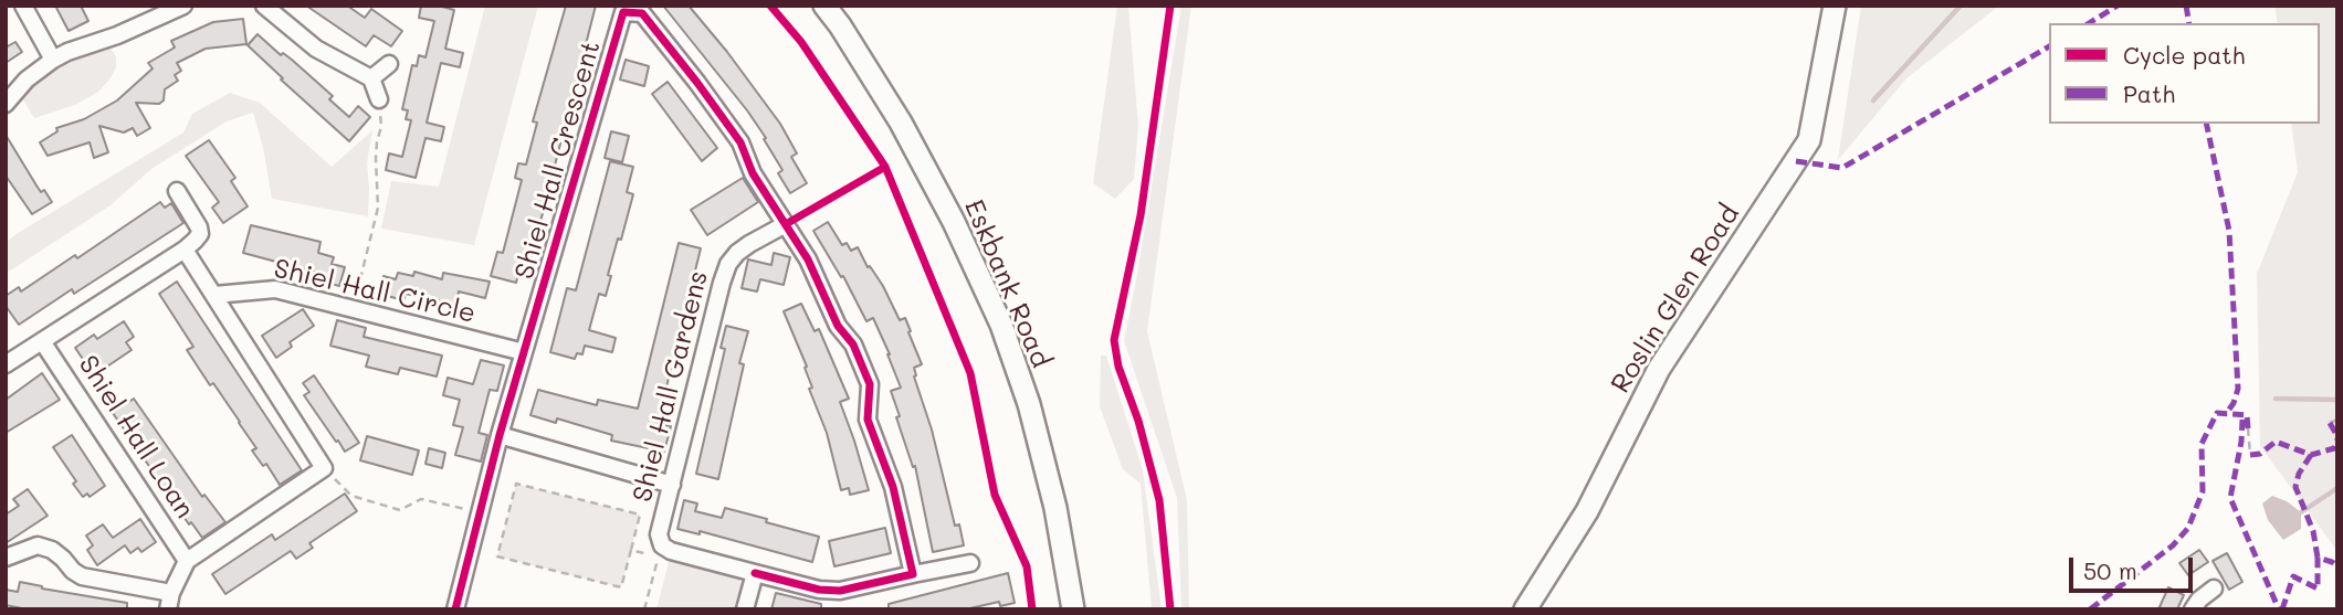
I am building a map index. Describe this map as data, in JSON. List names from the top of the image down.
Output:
{
  "streets": {
    "main road": ["Eskbank Road", "Roslin Glen Road"],
    "street": [
      "Shiel Hall Crescent",
      "Shiel Hall Circle",
      "Shiel Hall Gardens",
      "Shiel Hall Loan"
    ]
  },
  "crossings": [
    ["Shiel Hall Crescent", "Shiel Hall Circle"],
    ["Shiel Hall Crescent", "Shiel Hall Gardens"]
  ],
  "legend": ["Cycle path", "Path"],
  "scale_bar": "50 m"
}
